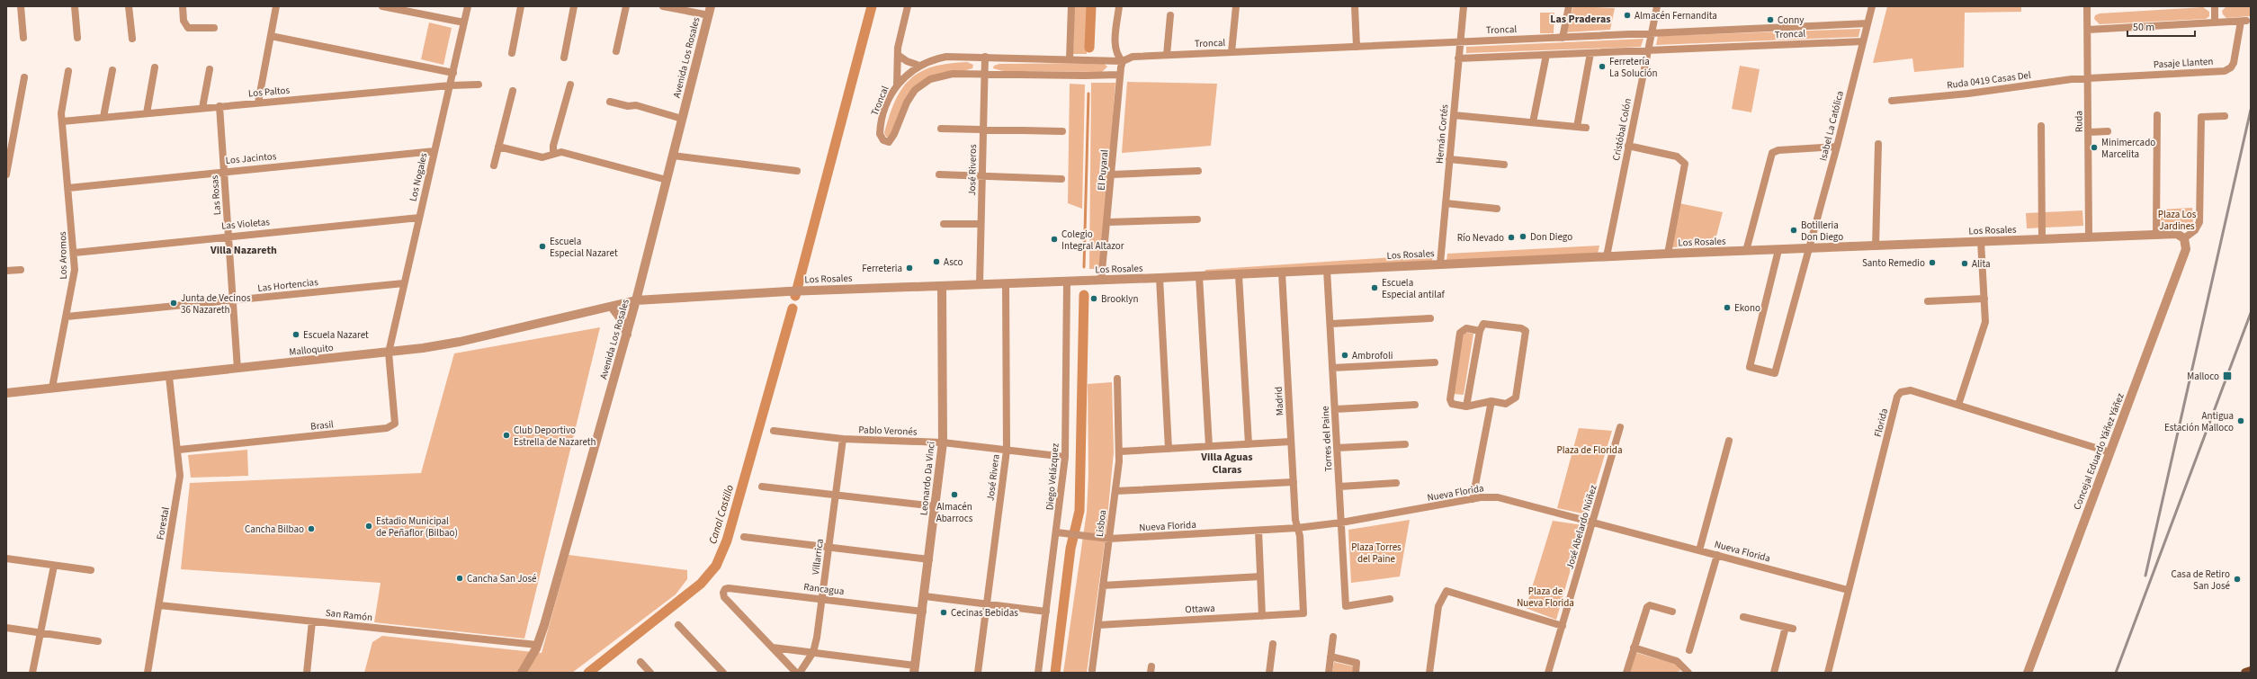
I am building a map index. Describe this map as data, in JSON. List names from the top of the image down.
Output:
{
  "streets": {
    "street": [
      "Troncal",
      "Avenida Los Rosales",
      "Pasaje Llanten",
      "Ruda 0419 Casas Del",
      "Los Paltos",
      "Ruda",
      "Isabel La Católica",
      "Cristóbal Colón",
      "Hernán Cortés",
      "Los Jacintos",
      "José Riveros",
      "El Puyaral",
      "Los Nogales",
      "Las Rosas",
      "Las Violetas",
      "Los Rosales",
      "Los Aromos",
      "Las Hortencias",
      "Malloquito",
      "Madrid",
      "Florida",
      "Brasil",
      "Pablo Veronés",
      "Torres del Paine",
      "Concejal Eduardo Yáñez Yáñez",
      "Diego Velázquez",
      "José Rivera",
      "Leonardo Da Vinci",
      "Nueva Florida",
      "Forestal",
      "Lisboa",
      "José Abelardo Núñez",
      "Villarrica",
      "Rancagua",
      "Ottawa",
      "San Ramón"
    ]
  },
  "crossings": [
    ["Troncal", "Isabel La Católica"],
    ["Troncal", "Cristóbal Colón"],
    ["Troncal", "Hernán Cortés"],
    ["Troncal", "José Riveros"],
    ["Troncal", "El Puyaral"],
    ["Avenida Los Rosales", "Los Rosales"],
    ["Avenida Los Rosales", "Malloquito"],
    ["Avenida Los Rosales", "San Ramón"],
    ["Pasaje Llanten", "Ruda 0419 Casas Del"],
    ["Pasaje Llanten", "Ruda"],
    ["Ruda 0419 Casas Del", "Ruda"],
    ["Los Paltos", "Los Nogales"],
    ["Los Paltos", "Las Rosas"],
    ["Los Paltos", "Los Aromos"],
    ["Ruda", "Los Rosales"],
    ["Isabel La Católica", "Los Rosales"],
    ["Cristóbal Colón", "Los Rosales"],
    ["Hernán Cortés", "Los Rosales"],
    ["Los Jacintos", "Los Nogales"],
    ["Los Jacintos", "Las Rosas"],
    ["Los Jacintos", "Los Aromos"],
    ["José Riveros", "Los Rosales"],
    ["El Puyaral", "Los Rosales"],
    ["Los Nogales", "Las Violetas"],
    ["Los Nogales", "Las Hortencias"],
    ["Los Nogales", "Malloquito"],
    ["Los Nogales", "Brasil"],
    ["Las Rosas", "Las Violetas"],
    ["Las Rosas", "Las Hortencias"],
    ["Las Rosas", "Malloquito"],
    ["Las Violetas", "Los Aromos"],
    ["Los Rosales", "Malloquito"],
    ["Los Rosales", "Madrid"],
    ["Los Rosales", "Torres del Paine"],
    ["Los Rosales", "Concejal Eduardo Yáñez Yáñez"],
    ["Los Rosales", "Diego Velázquez"],
    ["Los Rosales", "José Rivera"],
    ["Los Rosales", "Leonardo Da Vinci"],
    ["Los Aromos", "Las Hortencias"],
    ["Los Aromos", "Malloquito"],
    ["Malloquito", "Brasil"],
    ["Malloquito", "Forestal"],
    ["Madrid", "Nueva Florida"],
    ["Madrid", "Ottawa"],
    ["Florida", "Concejal Eduardo Yáñez Yáñez"],
    ["Florida", "Nueva Florida"],
    ["Brasil", "Forestal"],
    ["Pablo Veronés", "Diego Velázquez"],
    ["Pablo Veronés", "José Rivera"],
    ["Pablo Veronés", "Leonardo Da Vinci"],
    ["Pablo Veronés", "Villarrica"],
    ["Torres del Paine", "Nueva Florida"],
    ["Diego Velázquez", "Nueva Florida"],
    ["Leonardo Da Vinci", "Rancagua"],
    ["Nueva Florida", "Lisboa"],
    ["Nueva Florida", "José Abelardo Núñez"],
    ["Forestal", "San Ramón"],
    ["Lisboa", "Ottawa"],
    ["Villarrica", "Rancagua"]
  ],
  "districts": ["Las Praderas", "Villa Nazareth", "Villa Aguas Claras"],
  "water": ["Canal Castillo"],
  "parks": [
    "Plaza Los Jardines",
    "Plaza de Florida",
    "Plaza Torres del Paine",
    "Plaza de Nueva Florida"
  ],
  "places": {
    "other": [
      "Almacén Fernandita",
      "Conny",
      "Ferretería La Solución",
      "Minimercado Marcelita",
      "Botilleria Don Diego",
      "Don Diego",
      "Río Nevado",
      "Colegio Integral Altazor",
      "Escuela Especial Nazaret",
      "Asco",
      "Santo Remedio",
      "Alita",
      "Ferreteria",
      "Escuela Especial antilaf",
      "Brooklyn",
      "Junta de Vecinos 36 Nazareth",
      "Ekono",
      "Escuela Nazaret",
      "Ambrofoli",
      "Antigua Estación Malloco",
      "Club Deportivo Estrella de Nazareth",
      "Almacén Abarrocs",
      "Estadio Municipal de Peñaflor (Bilbao)",
      "Cancha Bilbao",
      "Cancha San José",
      "Casa de Retiro San José",
      "Cecinas Bebidas"
    ],
    "transit": ["Malloco"]
  },
  "scale_bar": "50 m"
}
